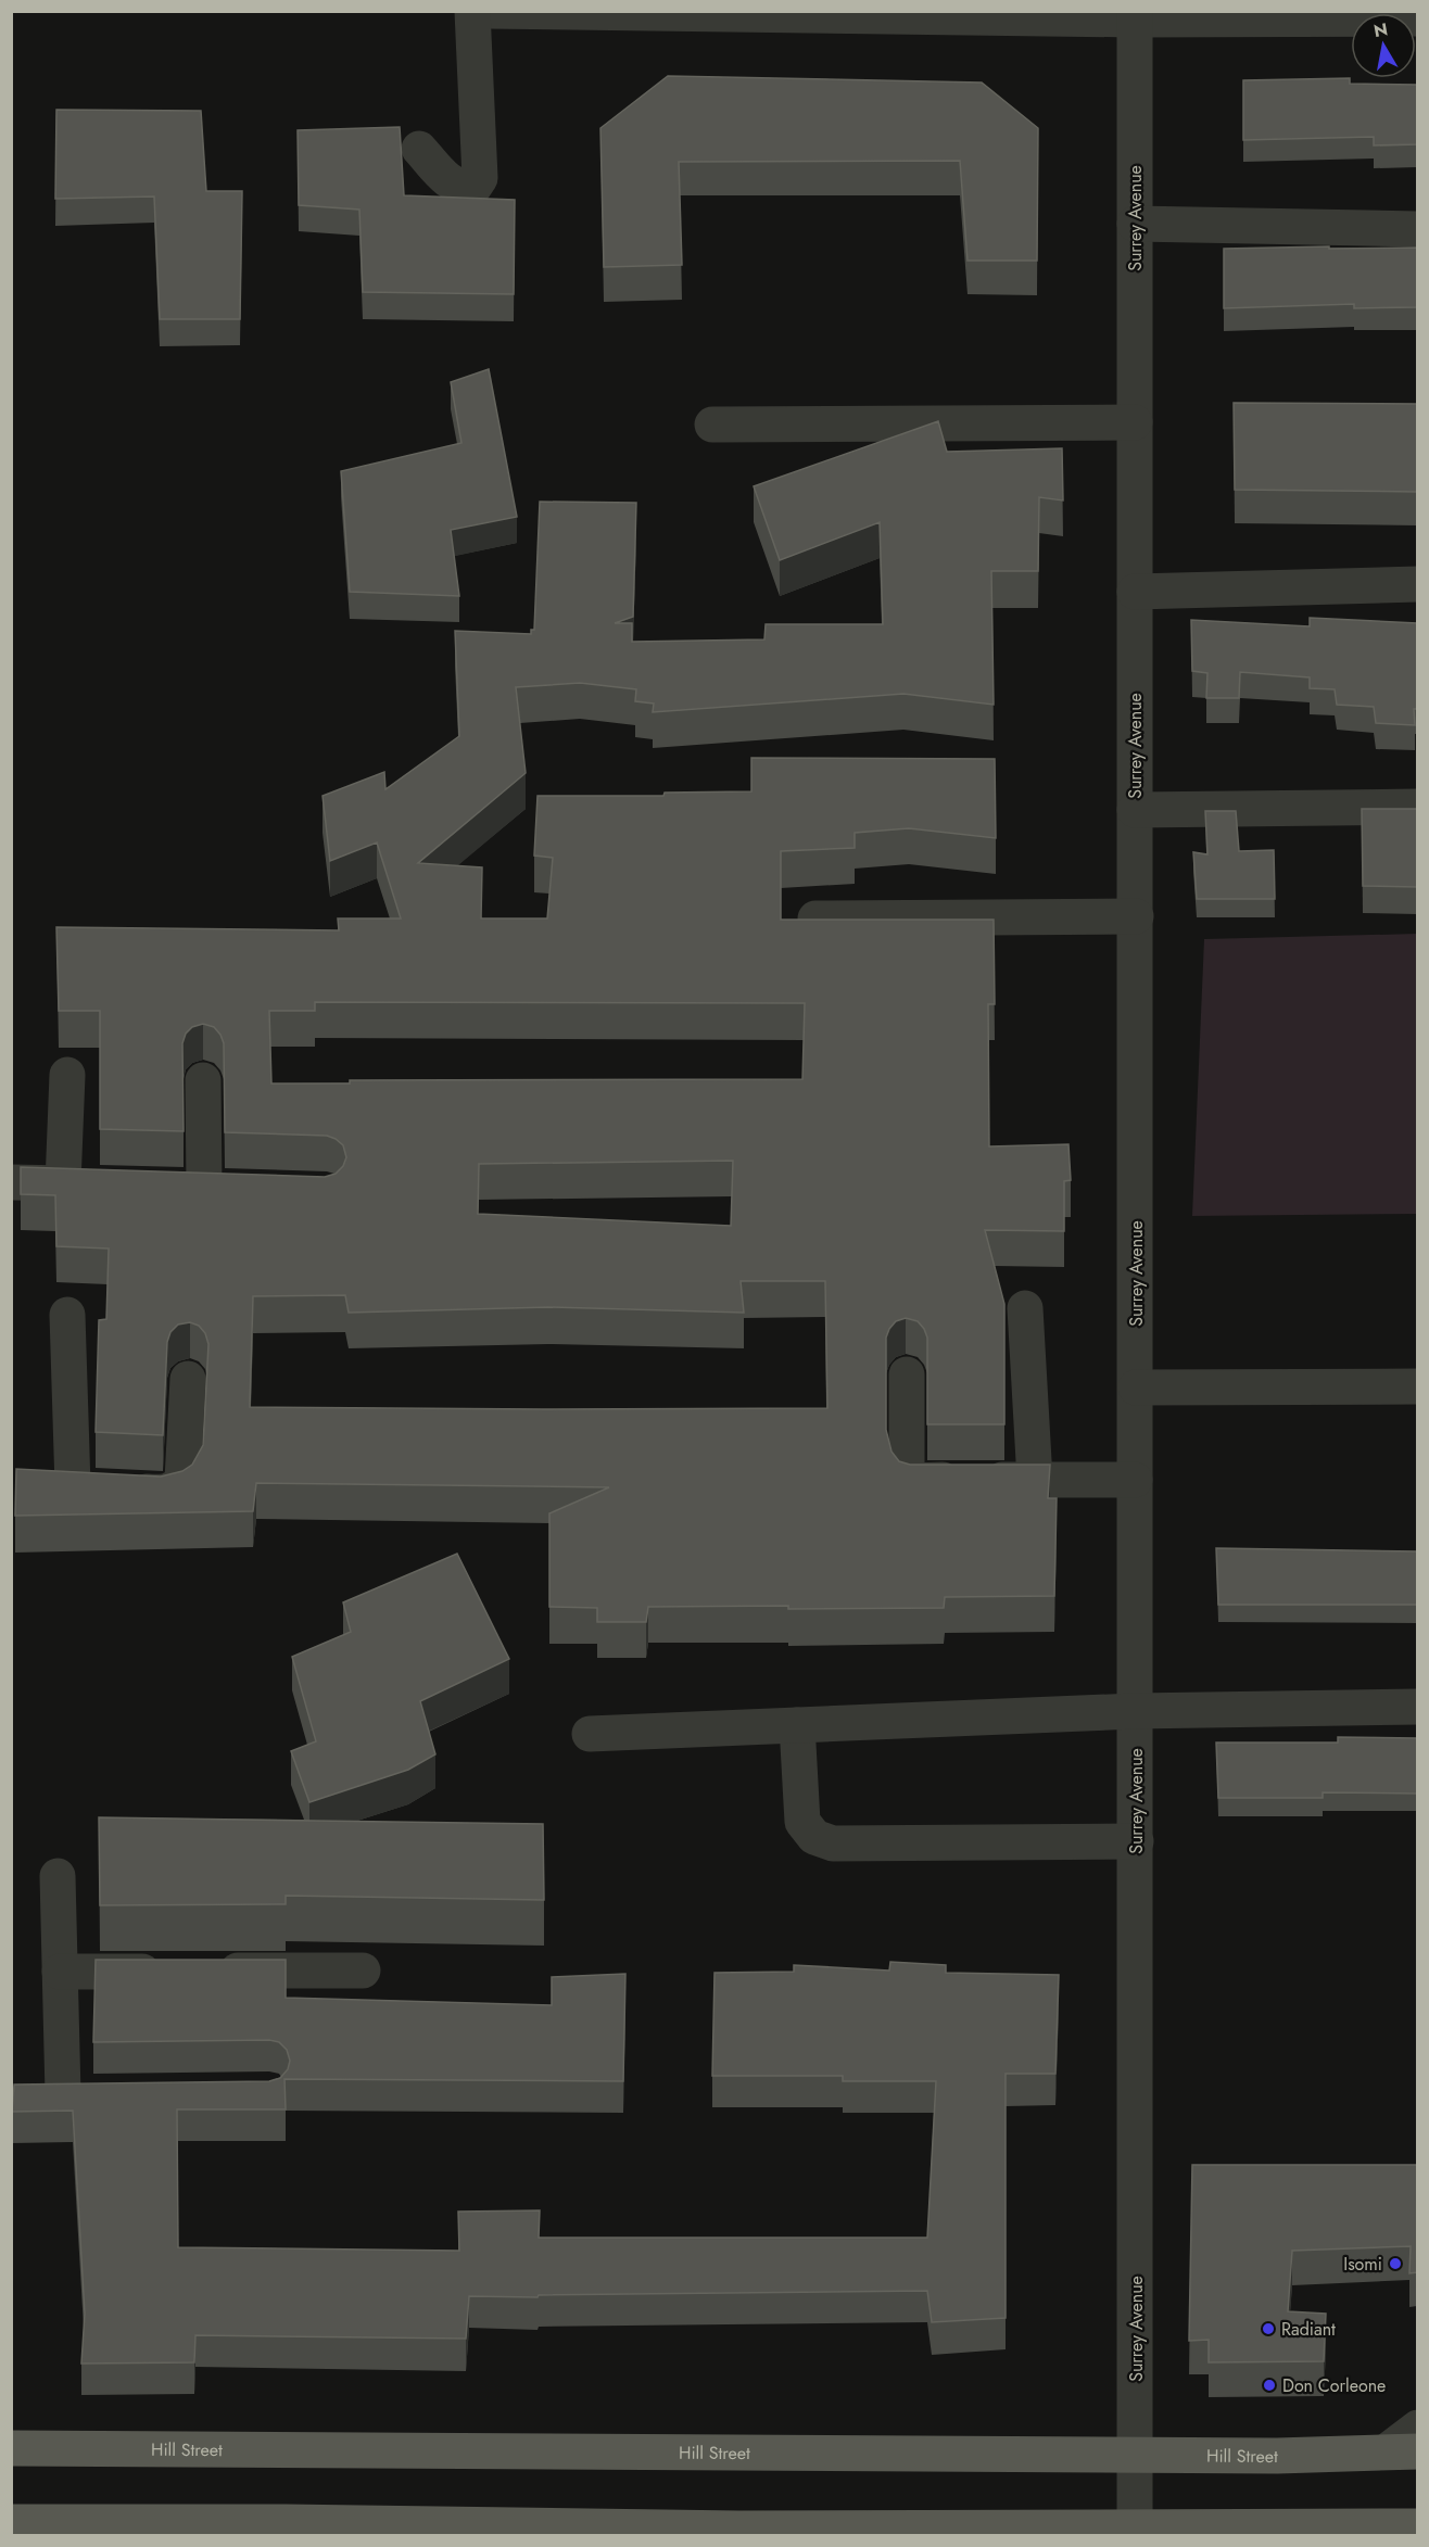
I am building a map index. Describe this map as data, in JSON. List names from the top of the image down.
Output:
{
  "streets": {
    "main road": ["Hill Street"],
    "street": ["Surrey Avenue"]
  },
  "crossings": [
    ["Surrey Avenue", "Hill Street"]
  ],
  "places": ["Isomi", "Radiant", "Don Corleone"],
  "north": "top"
}
